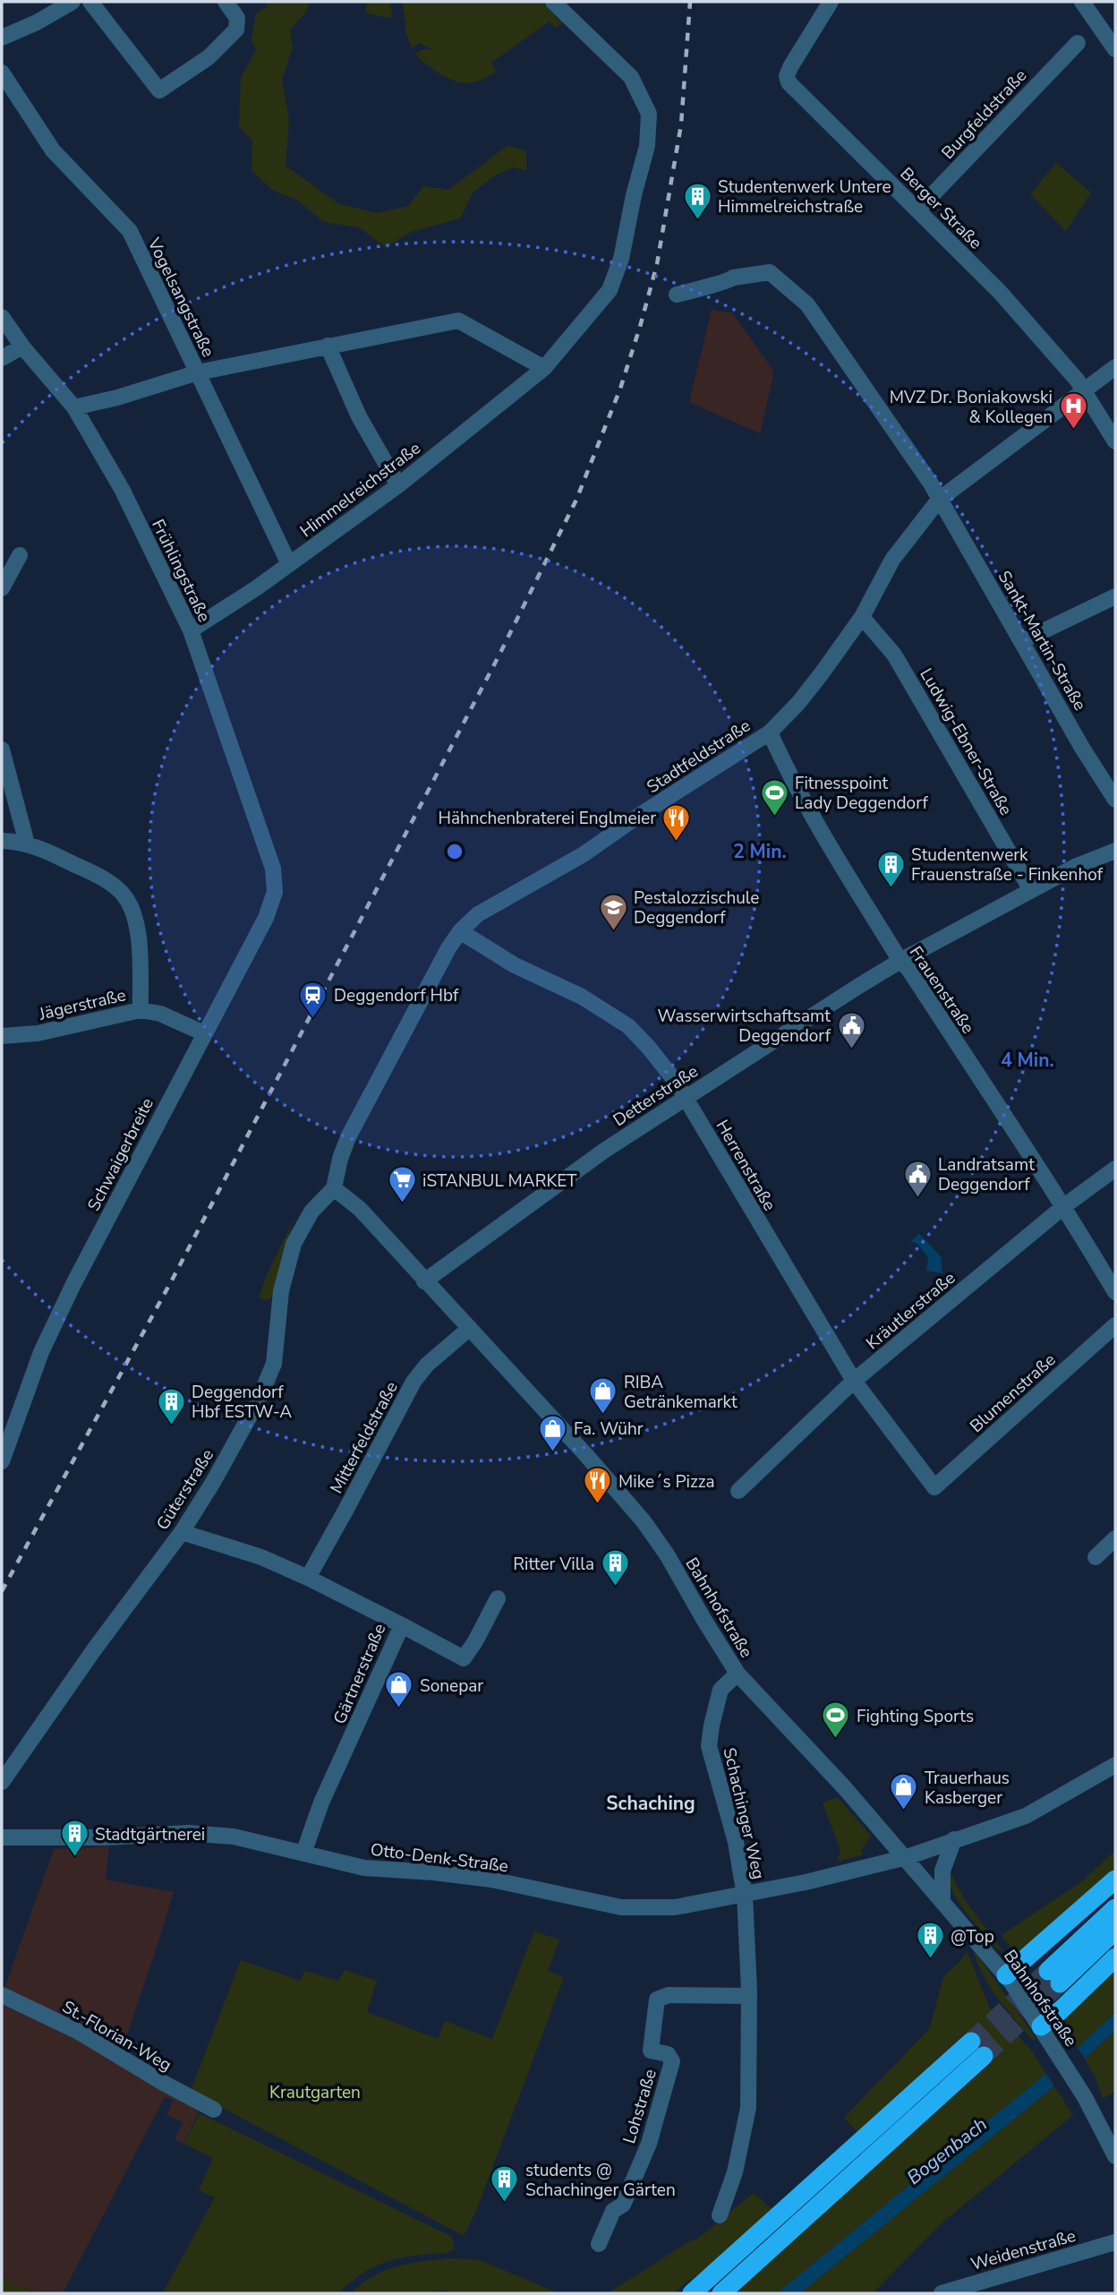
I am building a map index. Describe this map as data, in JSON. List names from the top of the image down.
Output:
{
  "streets": {
    "street": [
      "Burgfeldstraße",
      "Berger Straße",
      "Vogelsangstraße",
      "Himmelreichstraße",
      "Frühlingstraße",
      "Sankt-Martin-Straße",
      "Ludwig-Ebner-Straße",
      "Stadtfeldstraße",
      "Frauenstraße",
      "Jägerstraße",
      "Detterstraße",
      "Schwaigerbreite",
      "Herrenstraße",
      "Kräutlerstraße",
      "Blumenstraße",
      "Mitterfeldstraße",
      "Güterstraße",
      "Bahnhofstraße",
      "Gärtnerstraße",
      "Schachinger Weg",
      "Otto-Denk-Straße",
      "St.-Florian-Weg",
      "Lohstraße",
      "Weidenstraße"
    ]
  },
  "crossings": [
    ["Burgfeldstraße", "Berger Straße"],
    ["Berger Straße", "Stadtfeldstraße"],
    ["Vogelsangstraße", "Himmelreichstraße"],
    ["Himmelreichstraße", "Frühlingstraße"],
    ["Frühlingstraße", "Schwaigerbreite"],
    ["Sankt-Martin-Straße", "Stadtfeldstraße"],
    ["Ludwig-Ebner-Straße", "Stadtfeldstraße"],
    ["Ludwig-Ebner-Straße", "Detterstraße"],
    ["Stadtfeldstraße", "Frauenstraße"],
    ["Stadtfeldstraße", "Herrenstraße"],
    ["Stadtfeldstraße", "Güterstraße"],
    ["Stadtfeldstraße", "Bahnhofstraße"],
    ["Frauenstraße", "Detterstraße"],
    ["Frauenstraße", "Kräutlerstraße"],
    ["Jägerstraße", "Schwaigerbreite"],
    ["Detterstraße", "Herrenstraße"],
    ["Detterstraße", "Bahnhofstraße"],
    ["Herrenstraße", "Kräutlerstraße"],
    ["Herrenstraße", "Blumenstraße"],
    ["Mitterfeldstraße", "Bahnhofstraße"],
    ["Mitterfeldstraße", "Gärtnerstraße"],
    ["Güterstraße", "Bahnhofstraße"],
    ["Güterstraße", "Gärtnerstraße"],
    ["Bahnhofstraße", "Schachinger Weg"],
    ["Bahnhofstraße", "Otto-Denk-Straße"],
    ["Gärtnerstraße", "Otto-Denk-Straße"],
    ["Schachinger Weg", "Otto-Denk-Straße"]
  ],
  "districts": ["Schaching"],
  "water": ["Bogenbach"],
  "parks": ["Krautgarten"],
  "places": {
    "building": [
      "Studentenwerk Untere Himmelreichstraße",
      "Studentenwerk Frauenstraße - Finkenhof",
      "Deggendorf Hbf ESTW-A",
      "Ritter Villa",
      "Stadtgärtnerei",
      "@Top",
      "students @ Schachinger Gärten"
    ],
    "hospital": ["MVZ Dr. Boniakowski & Kollegen"],
    "sports": ["Fitnesspoint Lady Deggendorf", "Fighting Sports"],
    "restaurant": ["Hähnchenbraterei Englmeier", "Mike´s Pizza"],
    "school or university": ["Pestalozzischule Deggendorf"],
    "station": ["Deggendorf Hbf"],
    "public building": ["Wasserwirtschaftsamt Deggendorf", "Landratsamt Deggendorf"],
    "supermarket": ["iSTANBUL MARKET"],
    "shop": [
      "RIBA Getränkemarkt",
      "Fa. Wühr",
      "Sonepar",
      "Trauerhaus Kasberger"
    ]
  },
  "rings": ["2 Min.", "4 Min."]
}
